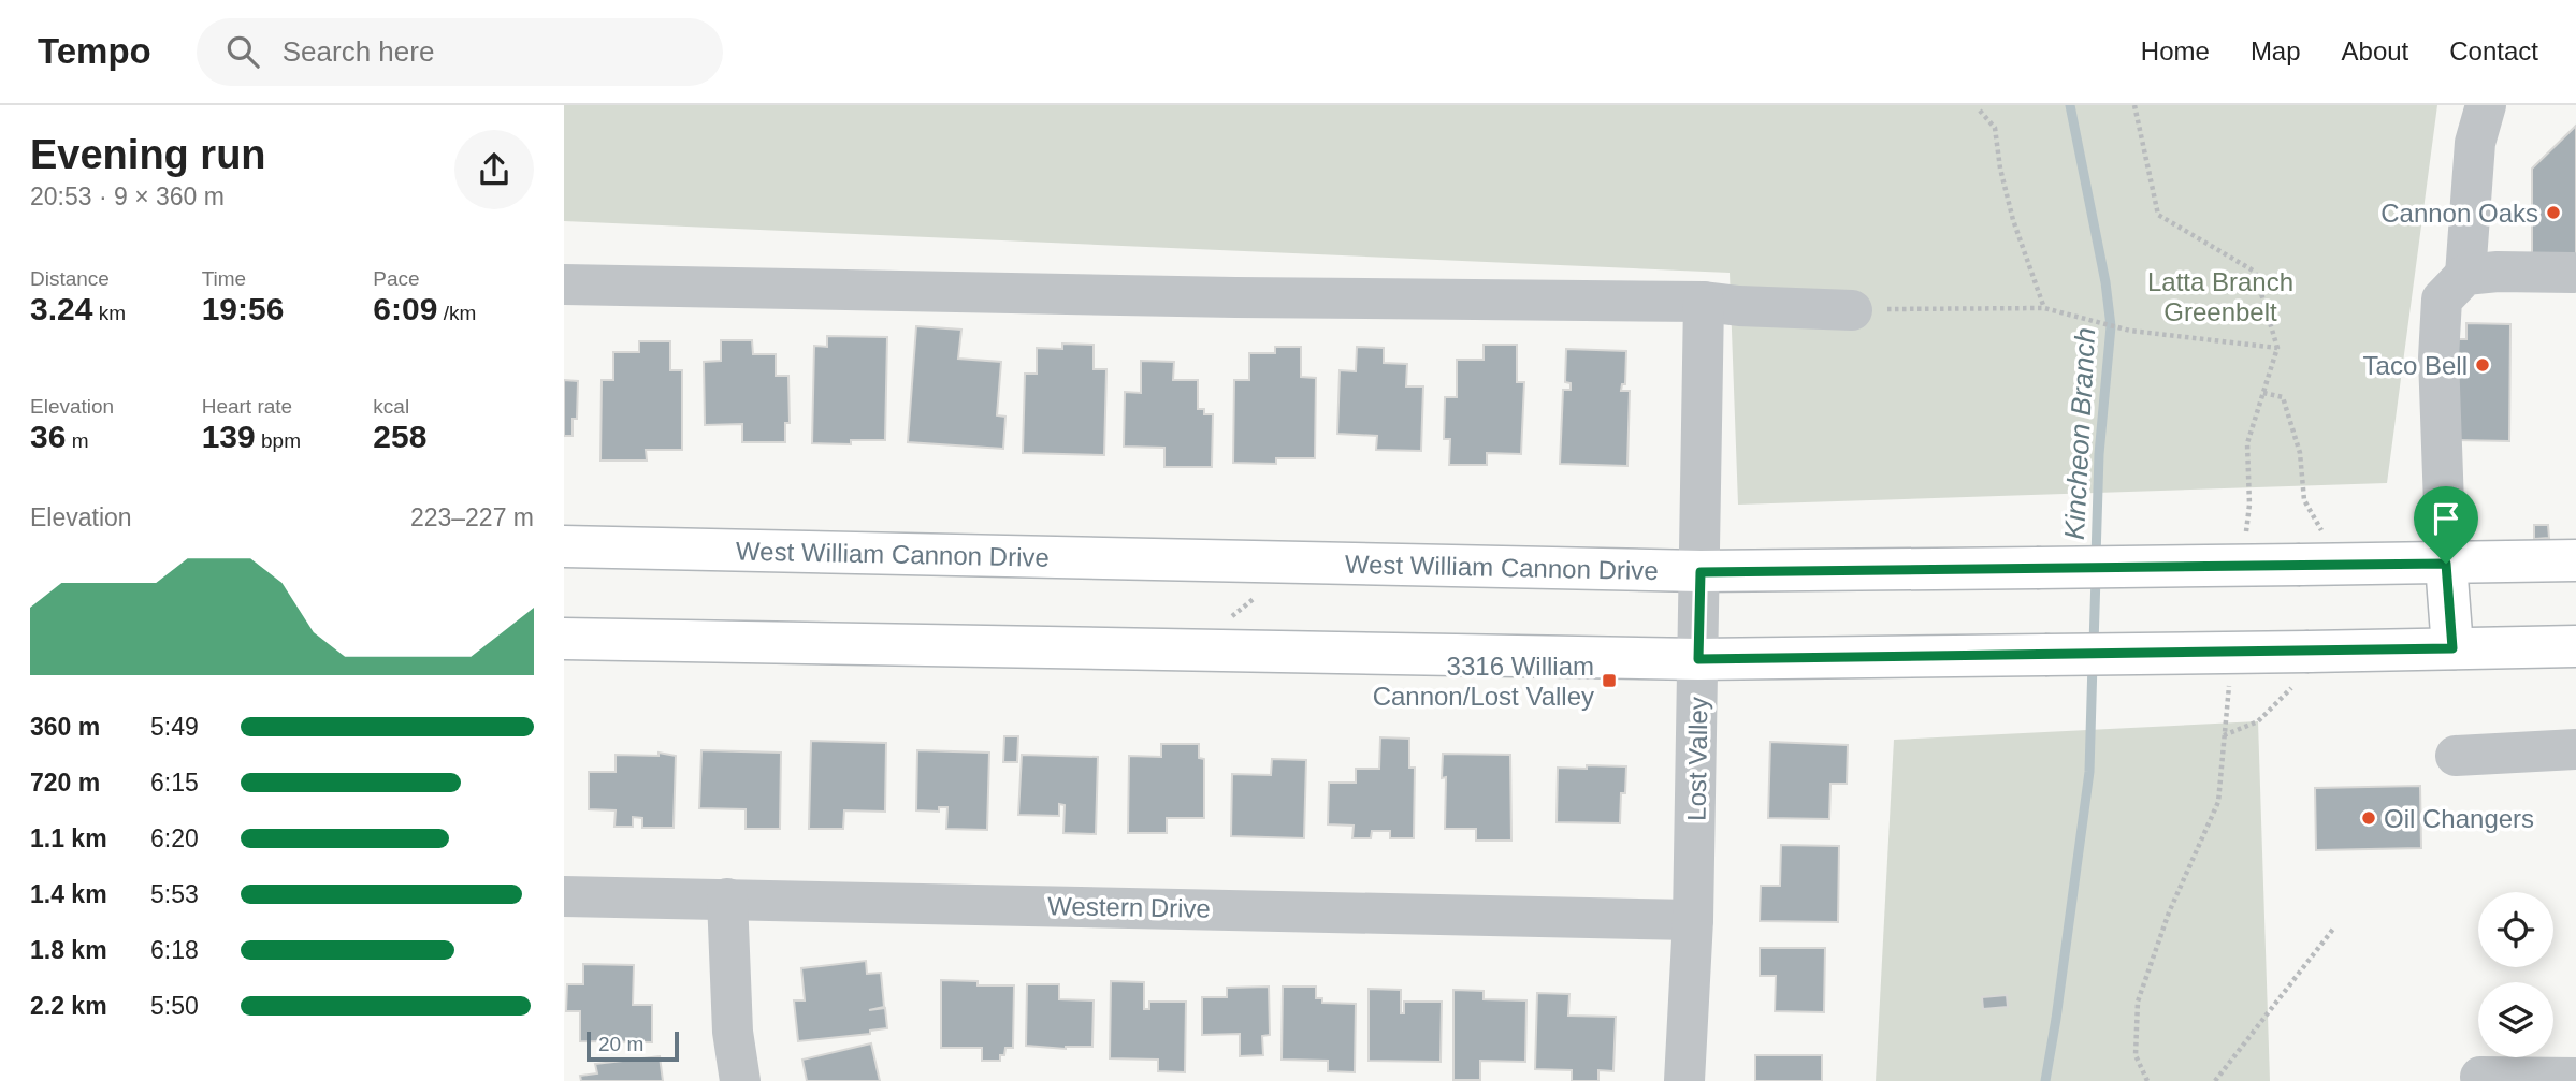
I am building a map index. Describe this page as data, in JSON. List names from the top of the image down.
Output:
{
  "streets": {
    "main road": ["West William Cannon Drive"],
    "street": ["Lost Valley", "Western Drive"]
  },
  "crossings": [
    ["West William Cannon Drive", "Lost Valley"],
    ["Lost Valley", "Western Drive"]
  ],
  "water": ["Kincheon Branch"],
  "parks": ["Latta Branch Greenbelt"],
  "places": {
    "other": ["Cannon Oaks", "Taco Bell", "Oil Changers"],
    "transit": ["3316 William Cannon/Lost Valley"]
  },
  "scale_bar": "20 m",
  "page": {
    "header": "Tempo",
    "search": "Search here",
    "nav": [
      "Home",
      "Map",
      "About",
      "Contact"
    ],
    "heading": ["Evening run", "20:53 · 9 × 360 m"],
    "stats": [
      ["Distance", "3.24 km"],
      ["Time", "19:56"],
      ["Pace", "6:09 /km"],
      ["Elevation", "36 m"],
      ["Heart rate", "139 bpm"],
      ["kcal", "258"]
    ],
    "chart": ["Elevation", "223–227 m"],
    "list": [
      {
        "name": "360 m",
        "note": "5:49"
      },
      {
        "name": "720 m",
        "note": "6:15"
      },
      {
        "name": "1.1 km",
        "note": "6:20"
      },
      {
        "name": "1.4 km",
        "note": "5:53"
      },
      {
        "name": "1.8 km",
        "note": "6:18"
      },
      {
        "name": "2.2 km",
        "note": "5:50"
      }
    ],
    "scale": "20 m"
  }
}
